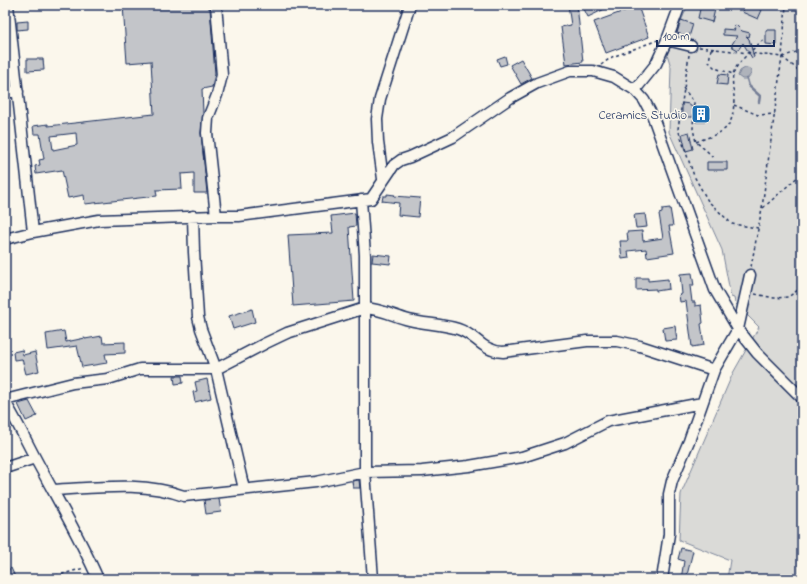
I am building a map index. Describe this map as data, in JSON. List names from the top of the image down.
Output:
{
  "places": {
    "building": ["Ceramics Studio"]
  },
  "scale_bar": "100 m"
}
